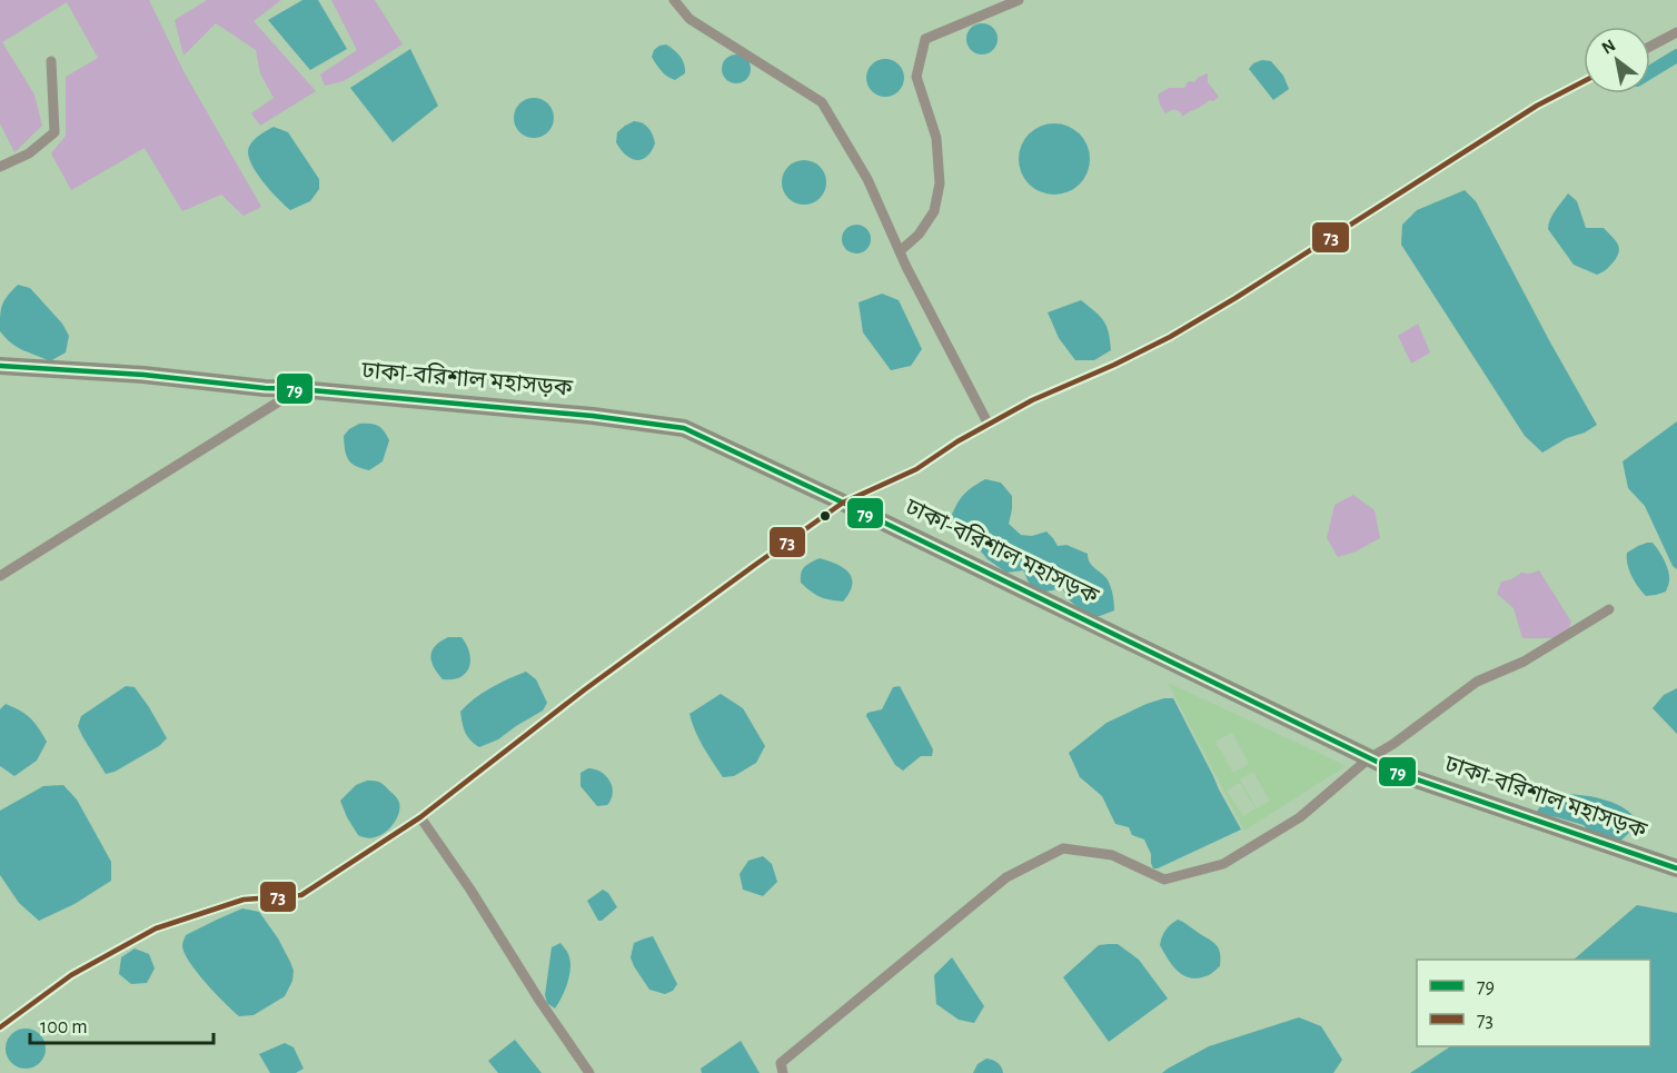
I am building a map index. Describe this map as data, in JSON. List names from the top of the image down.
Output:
{
  "streets": {
    "highway": ["ঢাকা-বরিশাল মহাসড়ক"]
  },
  "lines": ["transit line 73", "transit line 79"],
  "legend": ["79", "73"],
  "scale_bar": "100 m",
  "north": "top left"
}
